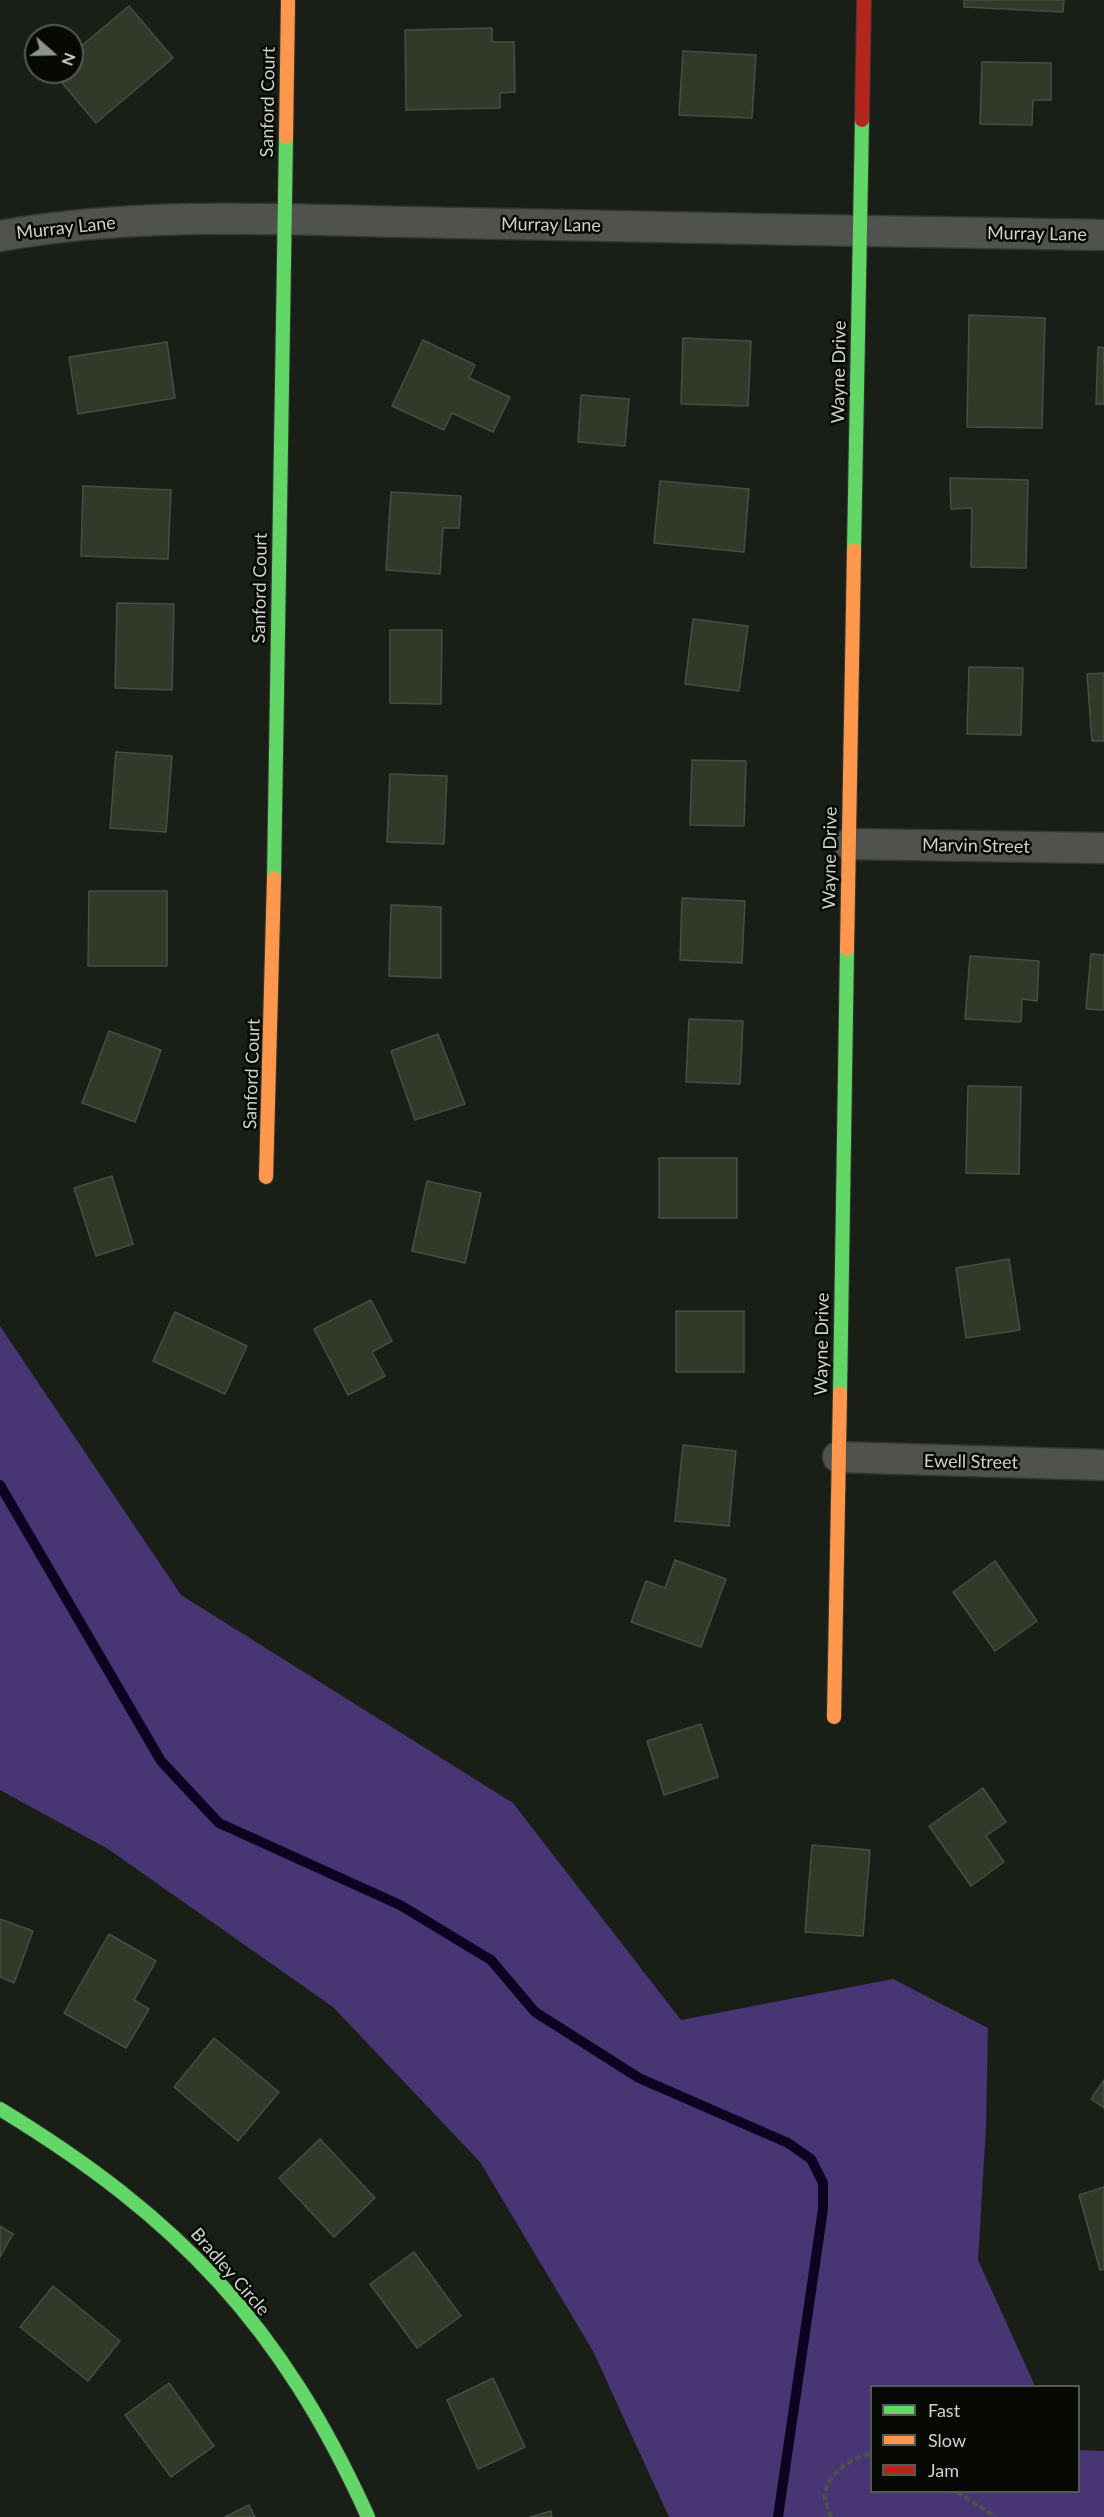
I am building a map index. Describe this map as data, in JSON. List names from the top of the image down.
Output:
{
  "streets": {
    "street": [
      "Sanford Court",
      "Murray Lane",
      "Wayne Drive",
      "Marvin Street",
      "Ewell Street",
      "Bradley Circle"
    ]
  },
  "crossings": [
    ["Sanford Court", "Murray Lane"],
    ["Murray Lane", "Wayne Drive"],
    ["Wayne Drive", "Marvin Street"],
    ["Wayne Drive", "Ewell Street"]
  ],
  "legend": ["Fast", "Slow", "Jam"],
  "north": "right"
}
